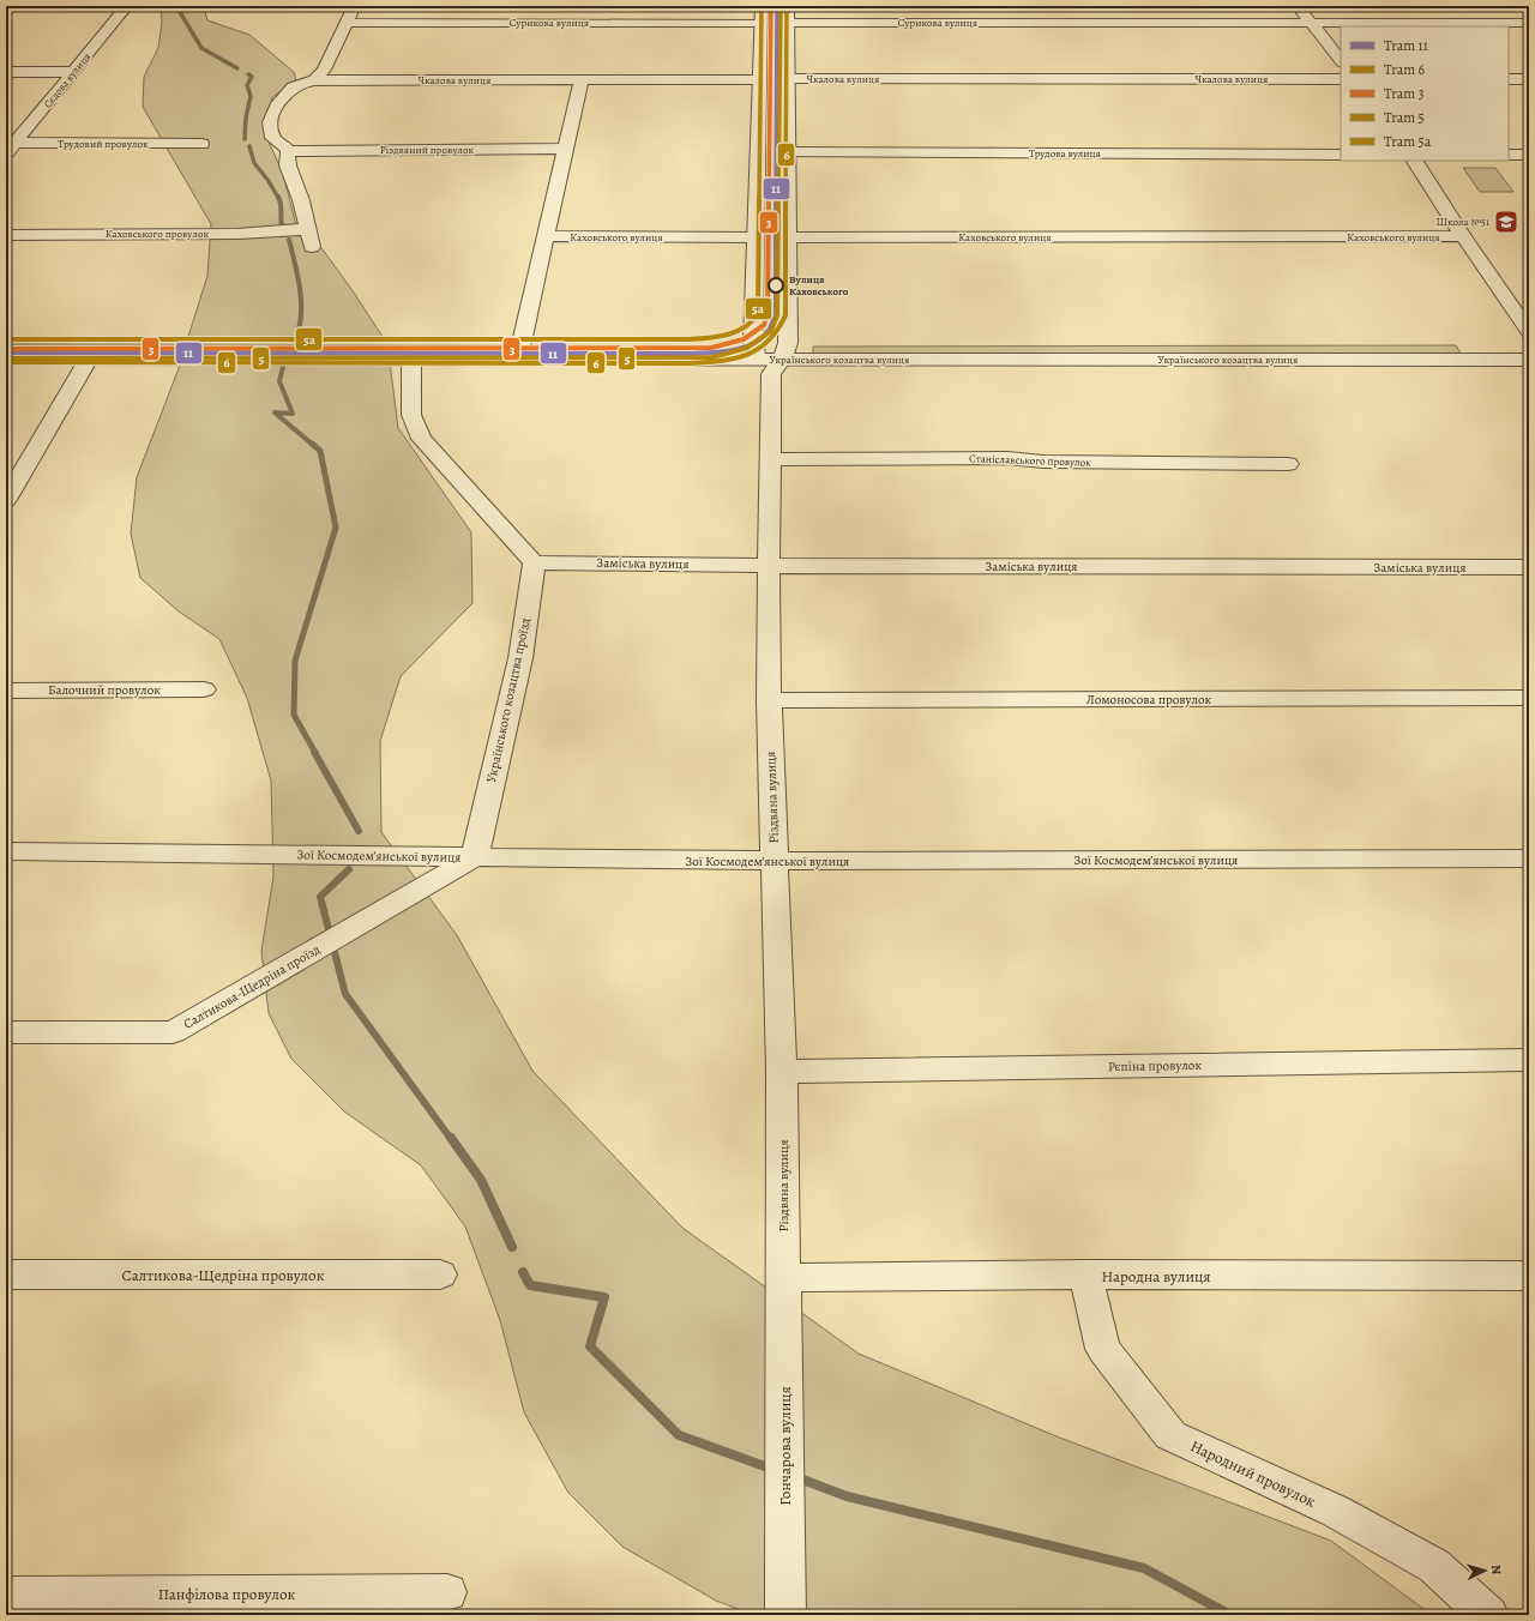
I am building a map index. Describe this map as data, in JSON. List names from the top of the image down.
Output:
{
  "streets": {
    "street": [
      "Сурикова вулиця",
      "Чкалова вулиця",
      "Сєдова вулиця",
      "Трудовий провулок",
      "Різдвяний провулок",
      "Трудова вулиця",
      "Каховського провулок",
      "Каховського вулиця",
      "Українського козацтва вулиця",
      "Станіславського провулок",
      "Заміська вулиця",
      "Балочний провулок",
      "Ломоносова провулок",
      "Українського козацтва проїзд",
      "Різдвяна вулиця",
      "Зої Космодем’янської вулиця",
      "Салтикова-Щедріна проїзд",
      "Рєпіна провулок",
      "Салтикова-Щедріна провулок",
      "Народна вулиця",
      "Гончарова вулиця",
      "Народний провулок",
      "Панфілова провулок"
    ]
  },
  "crossings": [
    ["Сурикова вулиця", "Різдвяна вулиця"],
    ["Чкалова вулиця", "Різдвяний провулок"],
    ["Чкалова вулиця", "Різдвяна вулиця"],
    ["Сєдова вулиця", "Трудовий провулок"],
    ["Трудова вулиця", "Різдвяна вулиця"],
    ["Каховського вулиця", "Різдвяна вулиця"],
    ["Українського козацтва вулиця", "Різдвяна вулиця"],
    ["Станіславського провулок", "Різдвяна вулиця"],
    ["Заміська вулиця", "Українського козацтва проїзд"],
    ["Заміська вулиця", "Різдвяна вулиця"],
    ["Ломоносова провулок", "Різдвяна вулиця"],
    ["Українського козацтва проїзд", "Зої Космодем’янської вулиця"],
    ["Українського козацтва проїзд", "Салтикова-Щедріна проїзд"],
    ["Різдвяна вулиця", "Зої Космодем’янської вулиця"],
    ["Різдвяна вулиця", "Рєпіна провулок"],
    ["Різдвяна вулиця", "Народна вулиця"],
    ["Різдвяна вулиця", "Гончарова вулиця"],
    ["Зої Космодем’янської вулиця", "Салтикова-Щедріна проїзд"],
    ["Народна вулиця", "Гончарова вулиця"],
    ["Народна вулиця", "Народний провулок"]
  ],
  "places": {
    "school or university": ["Школа №51"],
    "other": ["Вулиця Каховського"]
  },
  "lines": [
    "tram line 11",
    "tram line 6",
    "tram line 3",
    "tram line 5",
    "tram line 5а"
  ],
  "legend": [
    "Tram 11",
    "Tram 6",
    "Tram 3",
    "Tram 5",
    "Tram 5а"
  ],
  "north": "right"
}
